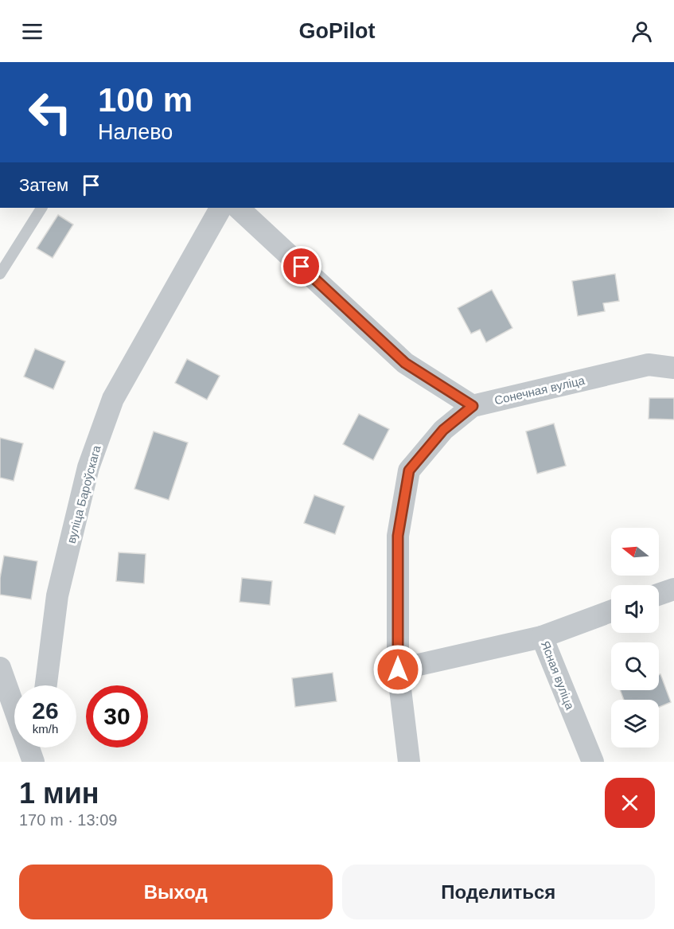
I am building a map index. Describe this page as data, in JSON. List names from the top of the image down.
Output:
{
  "streets": {
    "street": ["Сонечная вуліца", "вуліца Бароўскага", "Ясная вуліца"]
  },
  "north": "left",
  "page": {
    "header": "GoPilot",
    "turn": ["100 m", "Налево"],
    "then": "Затем",
    "speed": "26 km/h",
    "limit": "30",
    "heading": ["1 мин", "170 m · 13:09"],
    "buttons": ["Выход", "Поделиться"]
  }
}
